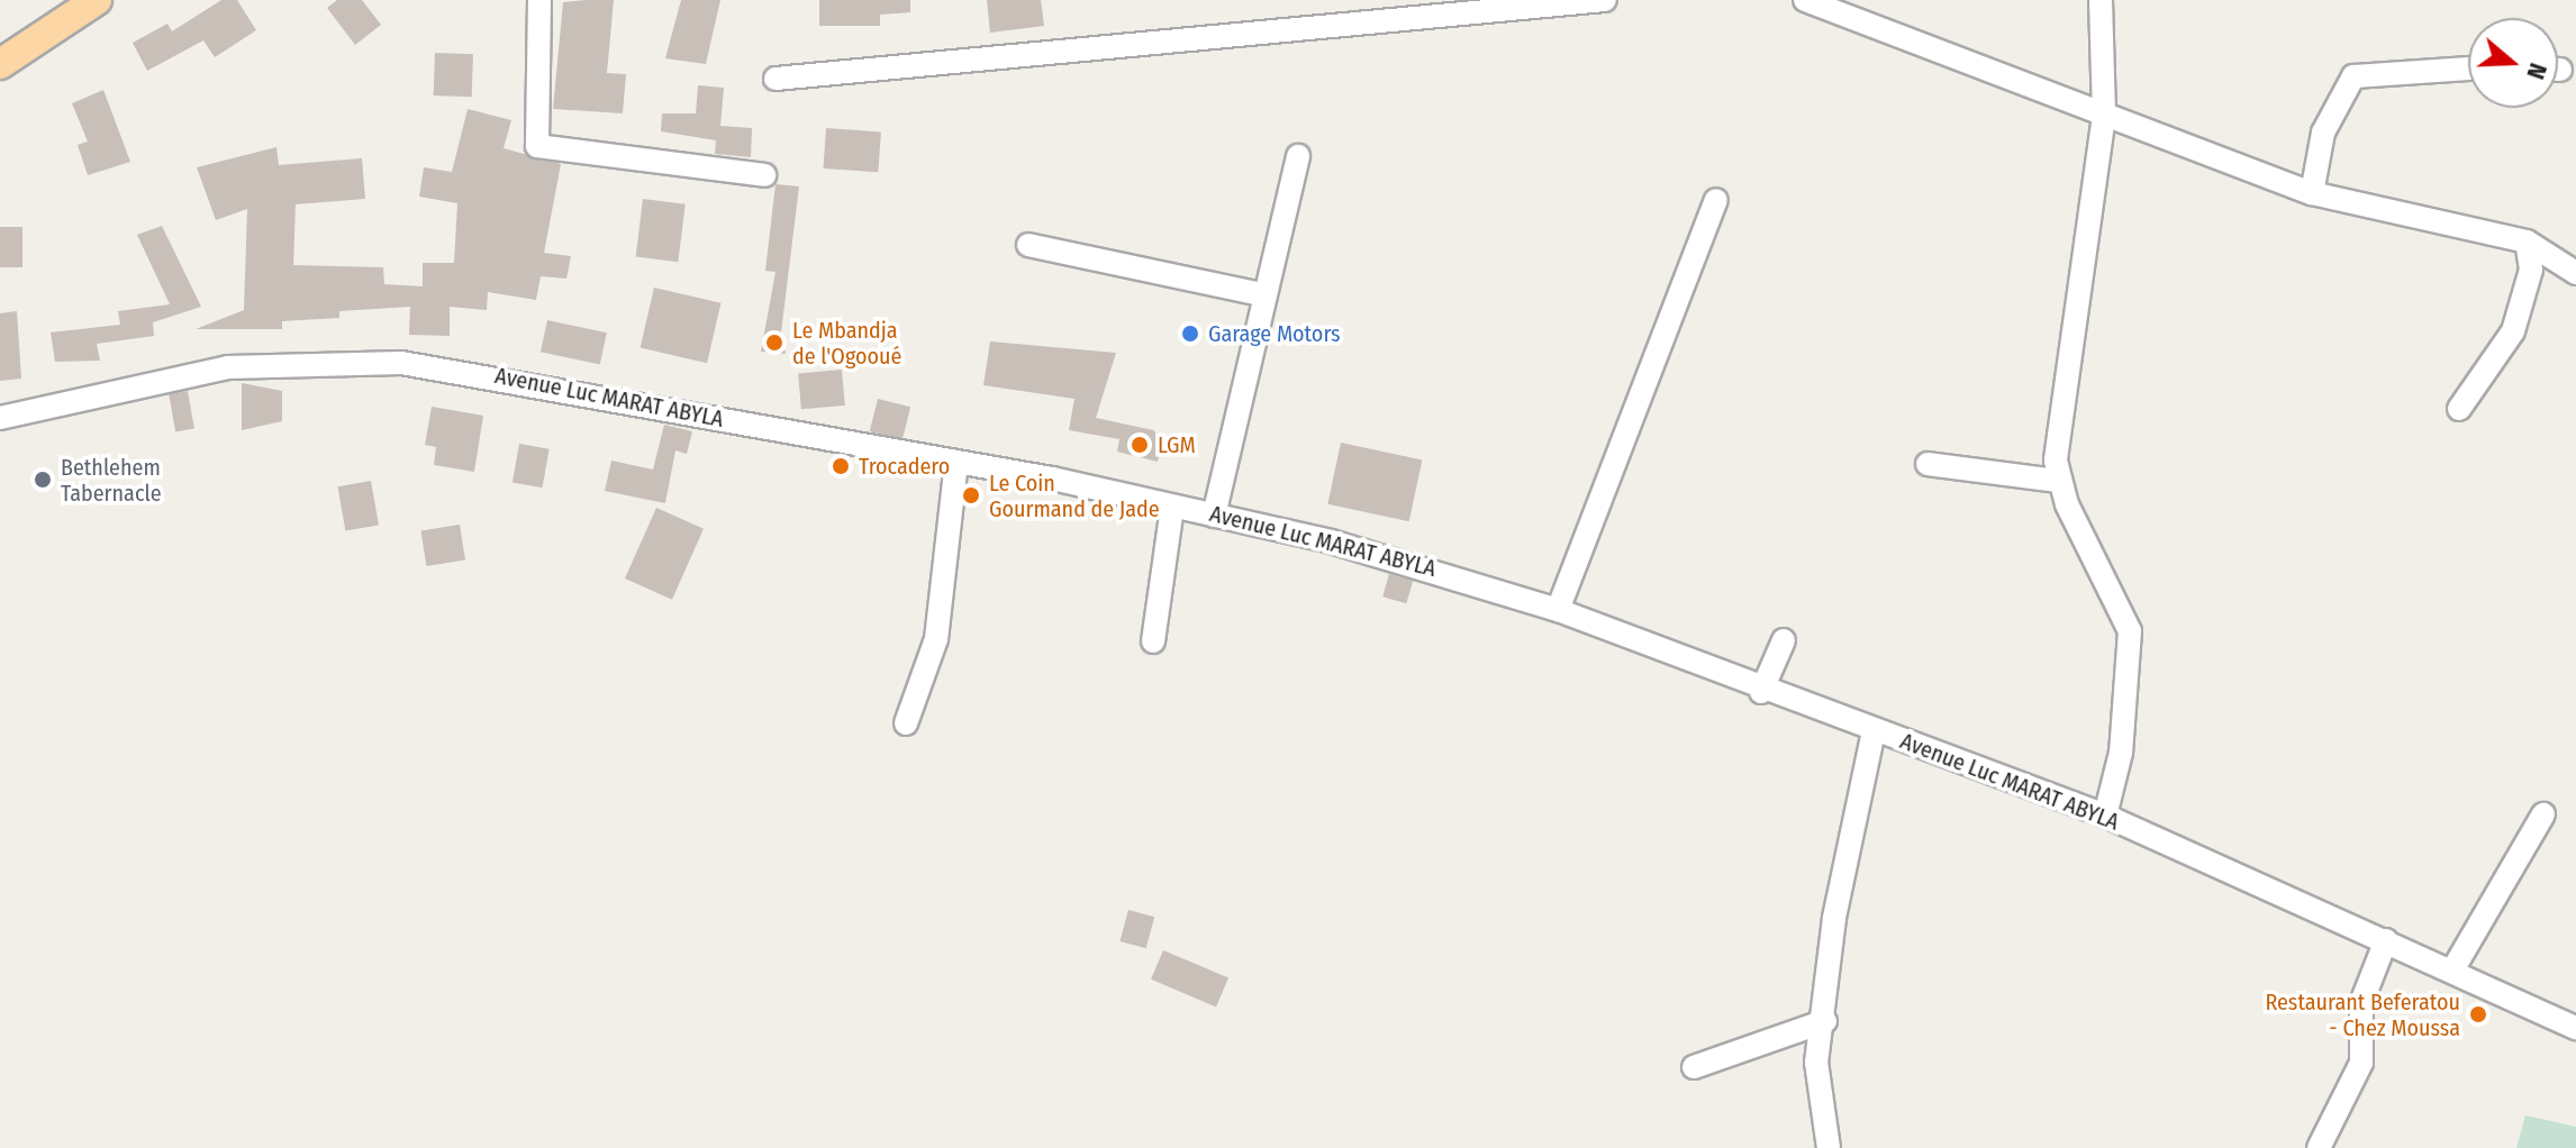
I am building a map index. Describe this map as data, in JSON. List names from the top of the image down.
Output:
{
  "streets": {
    "street": ["Avenue Luc MARAT ABYLA"]
  },
  "places": [
    "Garage Motors",
    "Le Mbandja de l'Ogooué",
    "LGM",
    "Trocadero",
    "Bethlehem Tabernacle",
    "Le Coin Gourmand de Jade",
    "Restaurant Beferatou - Chez Moussa"
  ],
  "north": "right"
}
